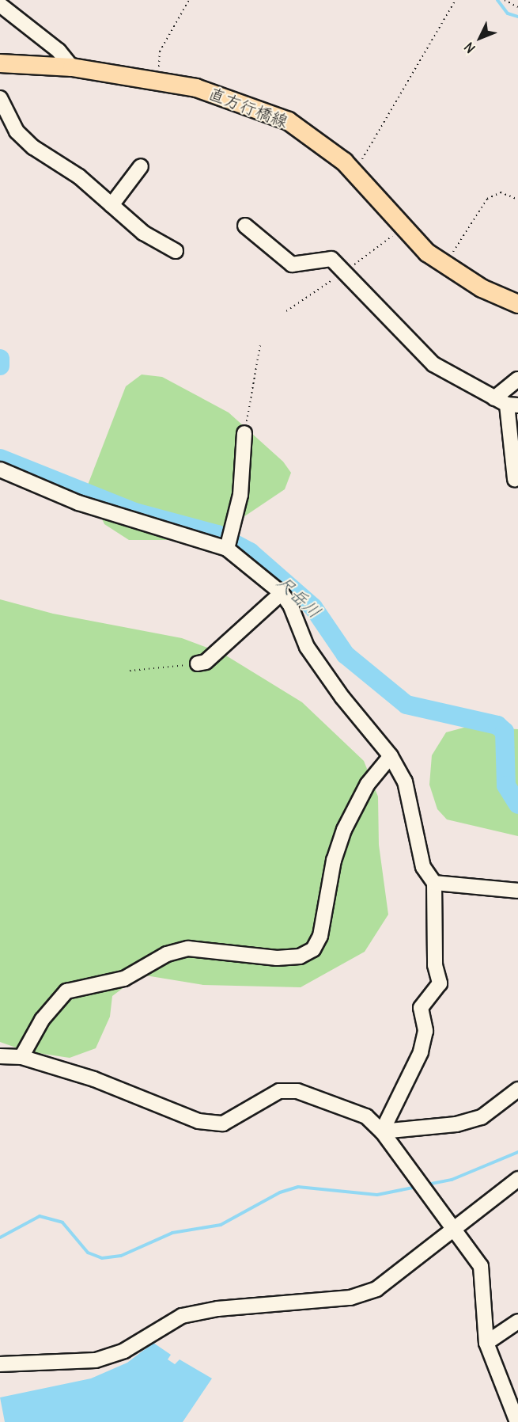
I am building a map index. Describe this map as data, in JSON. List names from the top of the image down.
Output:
{
  "streets": {
    "main road": ["直方行橋線"]
  },
  "water": ["尺岳川"],
  "north": "bottom left"
}
